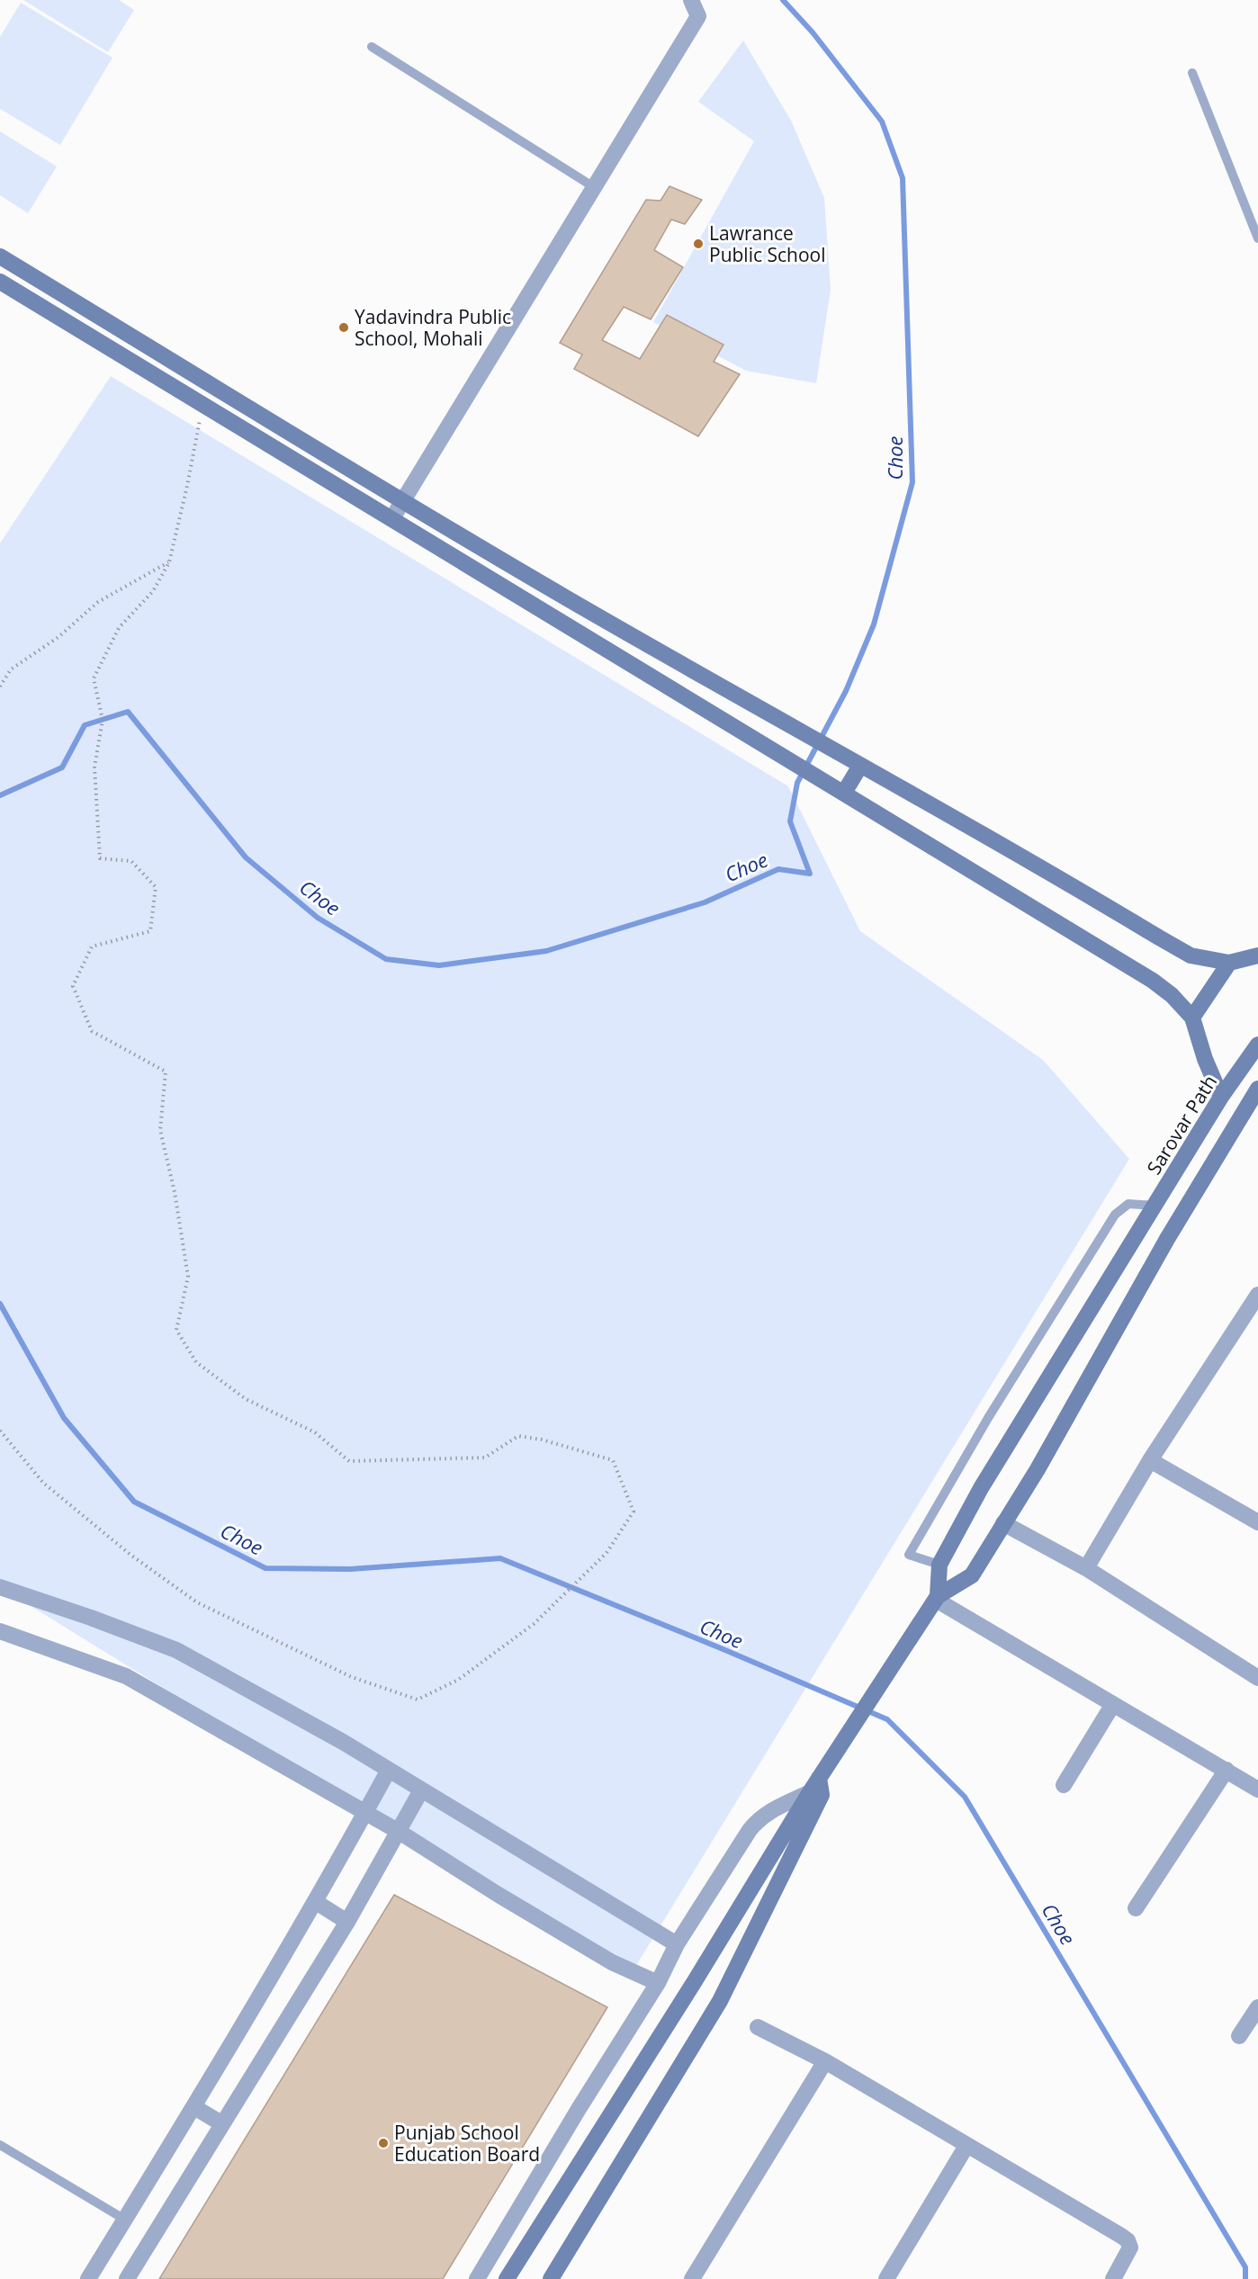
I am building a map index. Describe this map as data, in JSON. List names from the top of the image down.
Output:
{
  "streets": {
    "main road": ["Sarovar Path"]
  },
  "water": ["Choe"],
  "places": ["Lawrance Public School", "Yadavindra Public School, Mohali", "Punjab School Education Board"]
}
